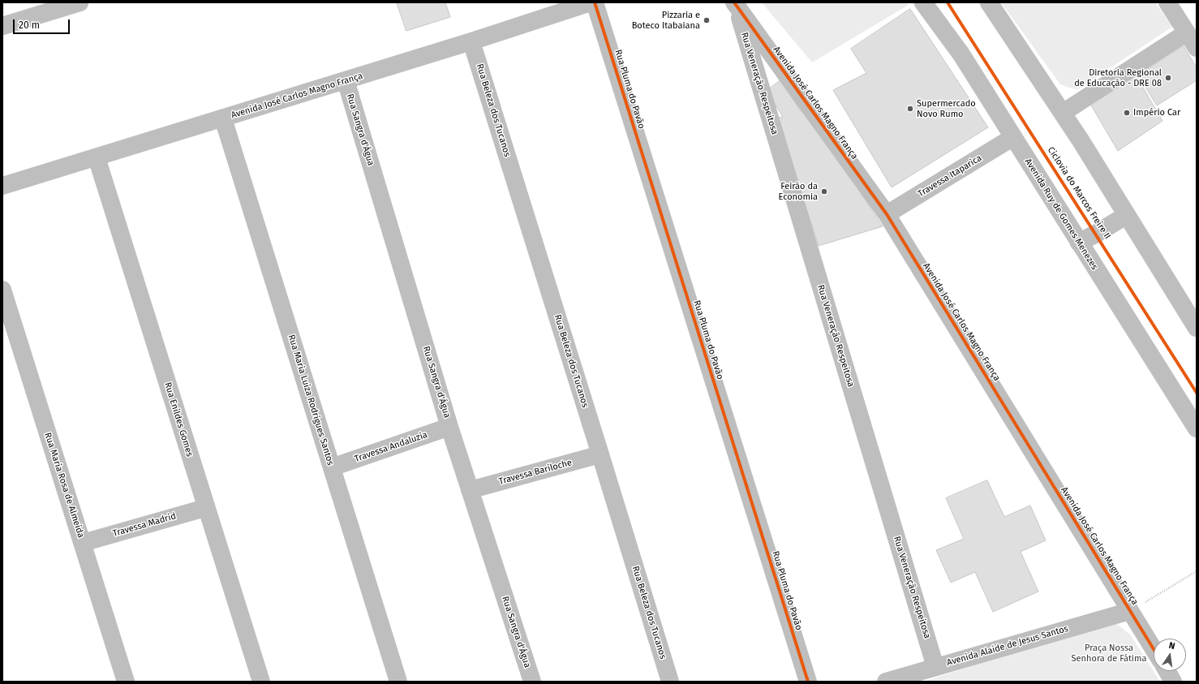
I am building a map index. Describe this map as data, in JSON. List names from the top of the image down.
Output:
{
  "streets": {
    "street": [
      "Rua Veneração Respeitosa",
      "Rua Pluma do Pavão",
      "Avenida José Carlos Magno França",
      "Rua Beleza dos Tucanos",
      "Rua Sangra d'Água",
      "Travessa Itaparica",
      "Avenida Ruy de Gomes Menezes",
      "Rua Maria Luiza Rodrigues Santos",
      "Rua Enildes Gomes",
      "Travessa Andaluzia",
      "Travessa Bariloche",
      "Rua Maria Rosa de Almeida",
      "Travessa Madrid",
      "Avenida Alaíde de Jesus Santos"
    ],
    "cycle path": ["Ciclovia do Marcos Freire II"]
  },
  "crossings": [
    ["Rua Veneração Respeitosa", "Avenida José Carlos Magno França"],
    ["Rua Veneração Respeitosa", "Avenida Alaíde de Jesus Santos"],
    ["Avenida José Carlos Magno França", "Rua Beleza dos Tucanos"],
    ["Avenida José Carlos Magno França", "Rua Sangra d'Água"],
    ["Avenida José Carlos Magno França", "Travessa Itaparica"],
    ["Avenida José Carlos Magno França", "Rua Maria Luiza Rodrigues Santos"],
    ["Avenida José Carlos Magno França", "Rua Enildes Gomes"],
    ["Avenida José Carlos Magno França", "Avenida Alaíde de Jesus Santos"],
    ["Rua Beleza dos Tucanos", "Travessa Bariloche"],
    ["Rua Sangra d'Água", "Travessa Andaluzia"],
    ["Rua Sangra d'Água", "Travessa Bariloche"],
    ["Travessa Itaparica", "Avenida Ruy de Gomes Menezes"],
    ["Rua Maria Luiza Rodrigues Santos", "Travessa Andaluzia"],
    ["Rua Enildes Gomes", "Travessa Madrid"],
    ["Rua Maria Rosa de Almeida", "Travessa Madrid"]
  ],
  "parks": ["Praça Nossa Senhora de Fátima"],
  "places": [
    "Pizzaria e Boteco Itabaiana",
    "Diretoria Regional de Educação - DRE 08",
    "Supermercado Novo Rumo",
    "Império Car",
    "Feirão da Economia"
  ],
  "scale_bar": "20 m",
  "north": "top"
}
